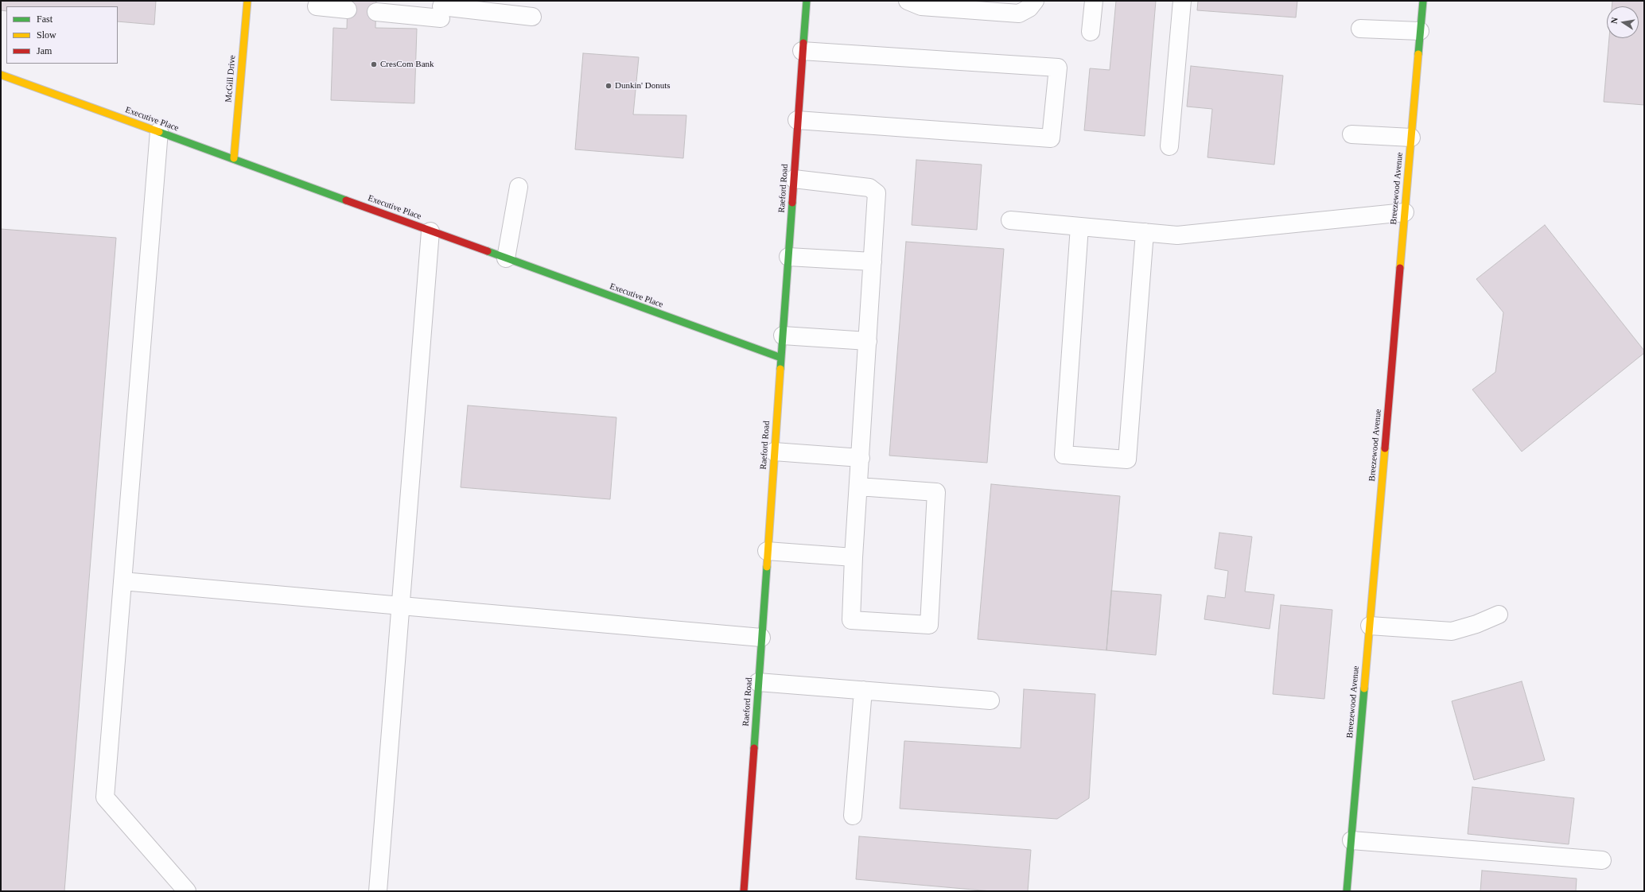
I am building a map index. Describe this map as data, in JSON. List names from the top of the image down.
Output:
{
  "streets": {
    "street": [
      "McGill Drive",
      "Executive Place",
      "Raeford Road",
      "Breezewood Avenue"
    ]
  },
  "crossings": [
    ["McGill Drive", "Executive Place"],
    ["Executive Place", "Raeford Road"]
  ],
  "places": ["CresCom Bank", "Dunkin' Donuts"],
  "legend": ["Fast", "Slow", "Jam"],
  "north": "left"
}
